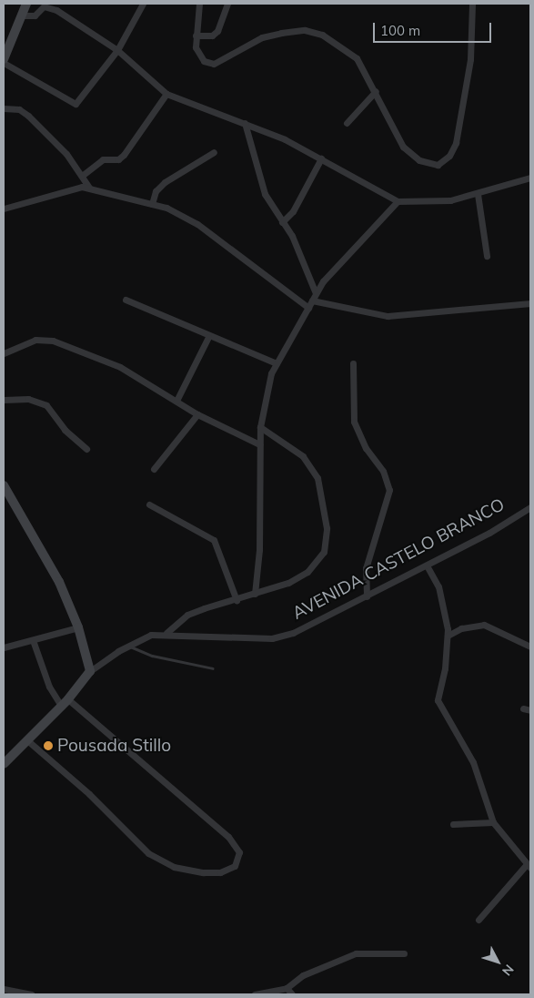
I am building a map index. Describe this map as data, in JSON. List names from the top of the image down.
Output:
{
  "streets": {
    "street": ["AVENIDA CASTELO BRANCO"]
  },
  "places": ["Pousada Stillo"],
  "scale_bar": "100 m",
  "north": "bottom right"
}
